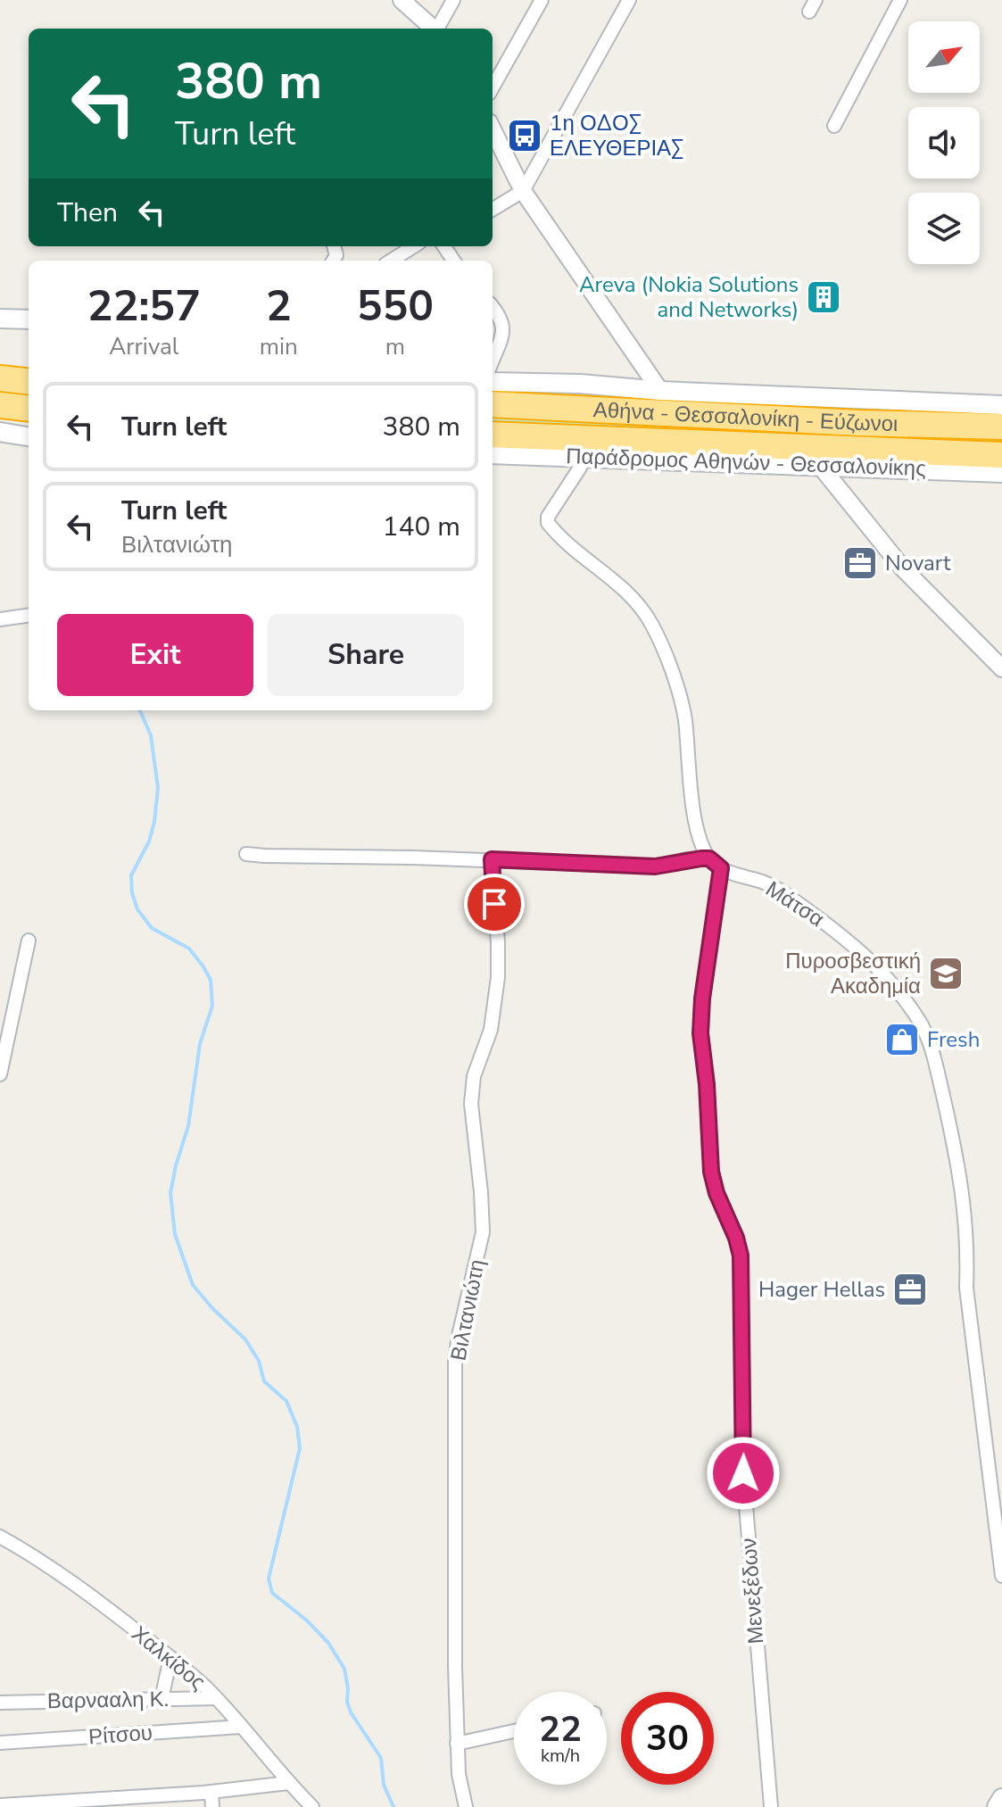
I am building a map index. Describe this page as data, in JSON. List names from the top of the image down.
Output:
{
  "streets": {
    "highway": ["Αθήνα - Θεσσαλονίκη - Εύζωνοι"],
    "main road": ["Παράδρομος Αθηνών - Θεσσαλονίκης"],
    "street": [
      "Μάτσα",
      "Βιλτανιώτη",
      "Μενεξέδων",
      "Χαλκίδος",
      "Βαρνααλη Κ.",
      "Ρίτσου"
    ]
  },
  "crossings": [
    ["Παράδρομος Αθηνών - Θεσσαλονίκης", "Μάτσα"],
    ["Μάτσα", "Μενεξέδων"],
    ["Χαλκίδος", "Βαρνααλη Κ."],
    ["Χαλκίδος", "Ρίτσου"]
  ],
  "places": {
    "bus stop": ["1η ΟΔΟΣ ΕΛΕΥΘΕΡΙΑΣ"],
    "building": ["Areva (Nokia Solutions and Networks)"],
    "office": ["Novart", "Hager Hellas"],
    "school or university": ["Πυροσβεστική Ακαδημία"],
    "shop": ["Fresh"]
  },
  "north": "top right",
  "page": {
    "turn": ["380 m", "Turn left"],
    "then": "Then",
    "eta": [
      "22:57",
      "Arrival",
      "2",
      "min",
      "550",
      "m"
    ],
    "list": [
      {
        "name": "Turn left",
        "value": "380 m"
      },
      {
        "name": "Turn left",
        "note": "Βιλτανιώτη",
        "value": "140 m"
      }
    ],
    "buttons": ["Exit", "Share"],
    "speed": "22 km/h",
    "limit": "30"
  }
}
